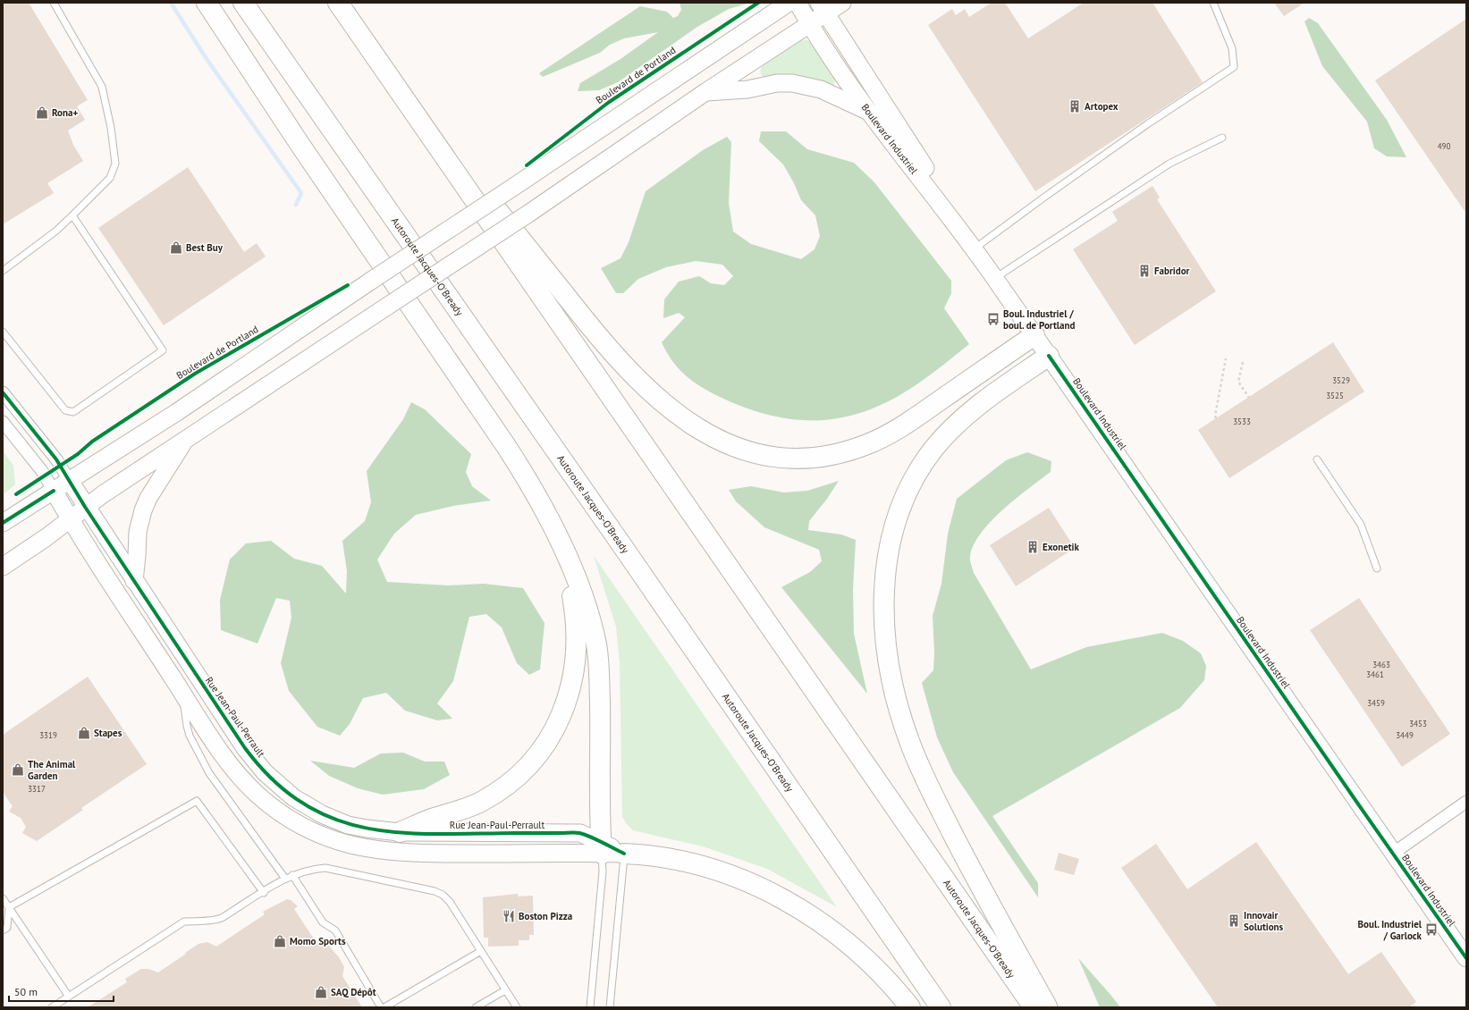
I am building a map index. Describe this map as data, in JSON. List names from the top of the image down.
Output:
{
  "streets": {
    "highway": ["Autoroute Jacques-O'Bready"],
    "main road": ["Boulevard Industriel", "Rue Jean-Paul-Perrault"],
    "cycle path": ["Boulevard de Portland"]
  },
  "places": {
    "building": [
      "Artopex",
      "Fabridor",
      "Exonetik",
      "Innovair Solutions"
    ],
    "shop": [
      "Rona+",
      "Best Buy",
      "Stapes",
      "The Animal Garden",
      "Momo Sports",
      "SAQ Dépôt"
    ],
    "bus stop": ["Boul. Industriel / boul. de Portland", "Boul. Industriel / Garlock"],
    "restaurant": ["Boston Pizza"]
  },
  "house_numbers": [
    "490",
    "3529",
    "3525",
    "3533",
    "3463",
    "3461",
    "3459",
    "3453",
    "3319",
    "3449",
    "3317"
  ],
  "scale_bar": "50 m"
}
